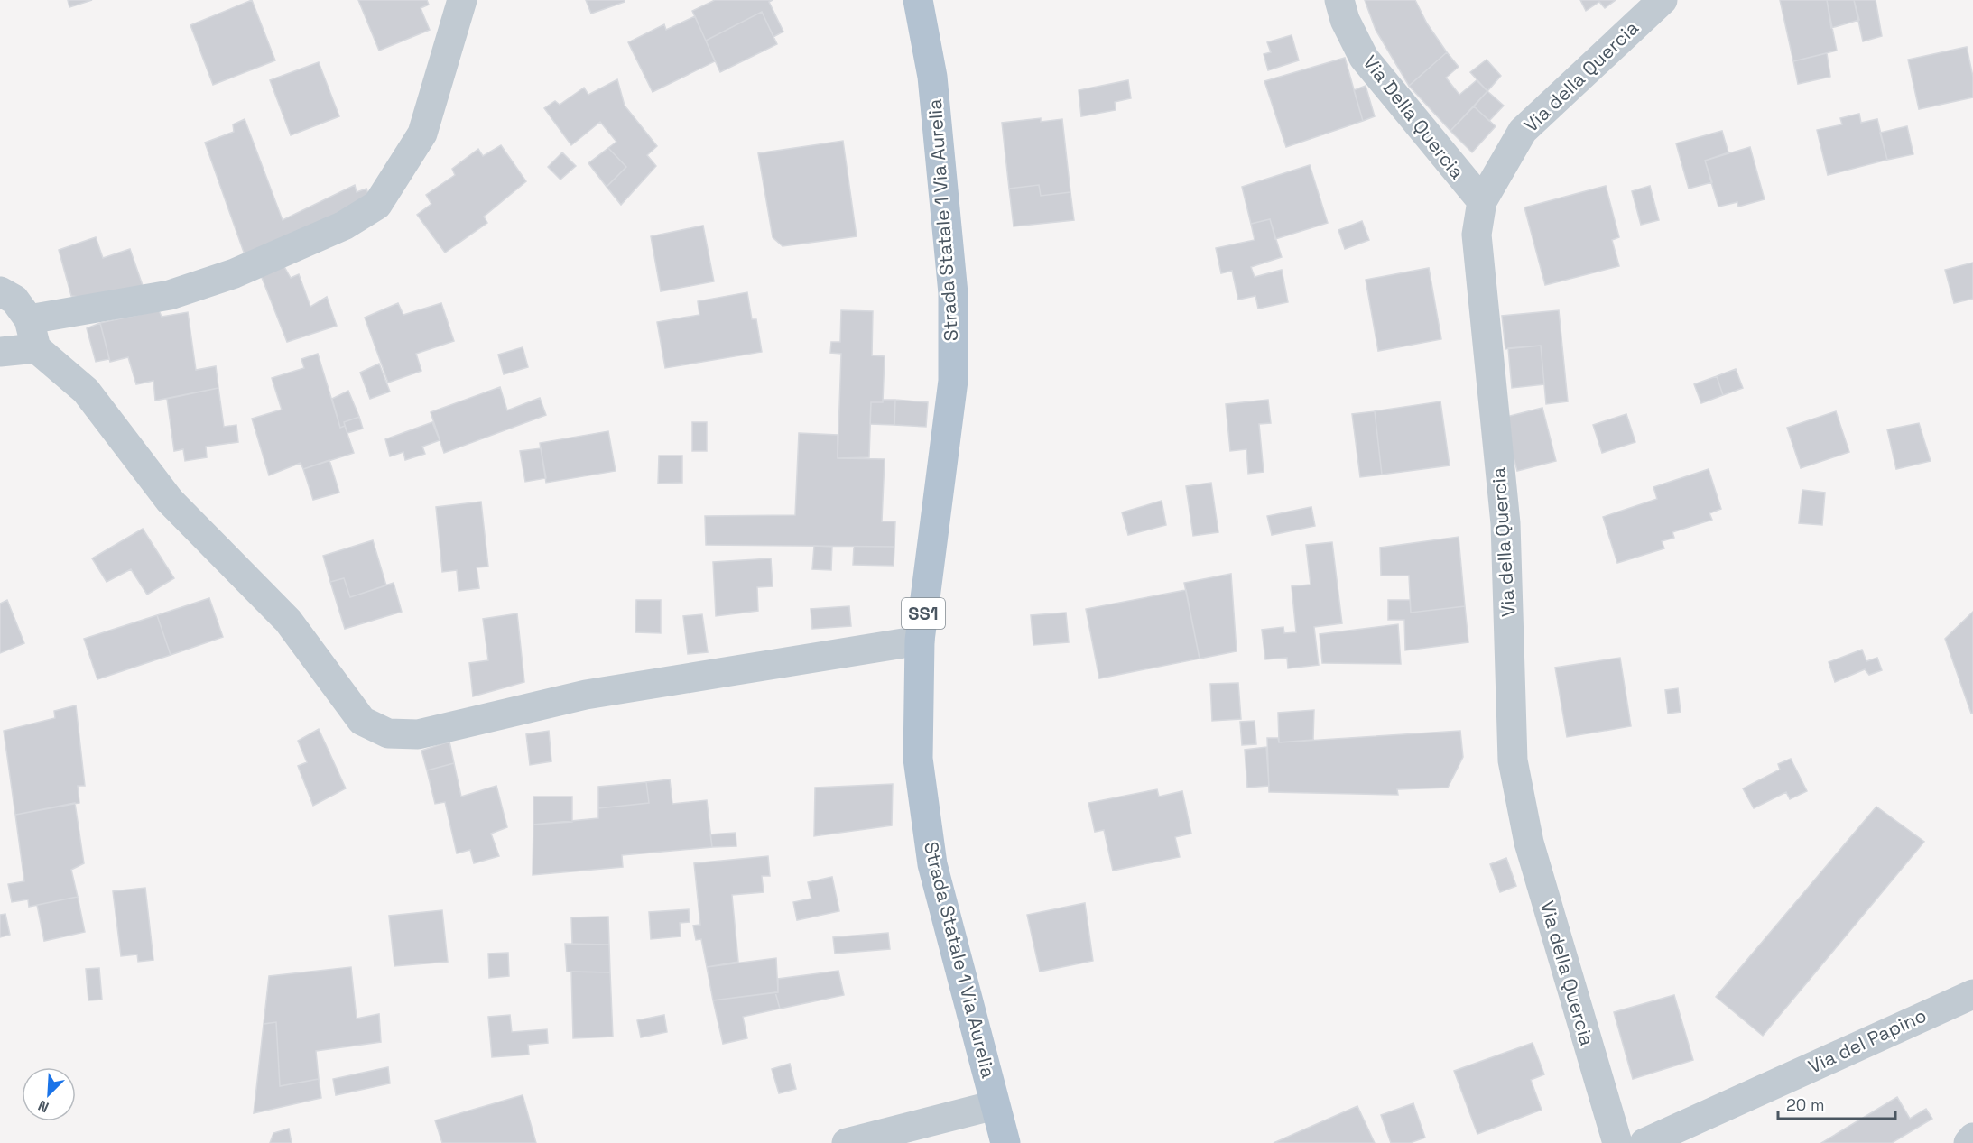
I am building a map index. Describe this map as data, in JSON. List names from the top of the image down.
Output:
{
  "streets": {
    "main road": ["Strada Statale 1 Via Aurelia", "SS1"],
    "street": ["Via della Quercia", "Via Della Quercia", "Via del Papino"]
  },
  "crossings": [
    ["Via della Quercia", "Via Della Quercia"]
  ],
  "scale_bar": "20 m",
  "north": "bottom left"
}
